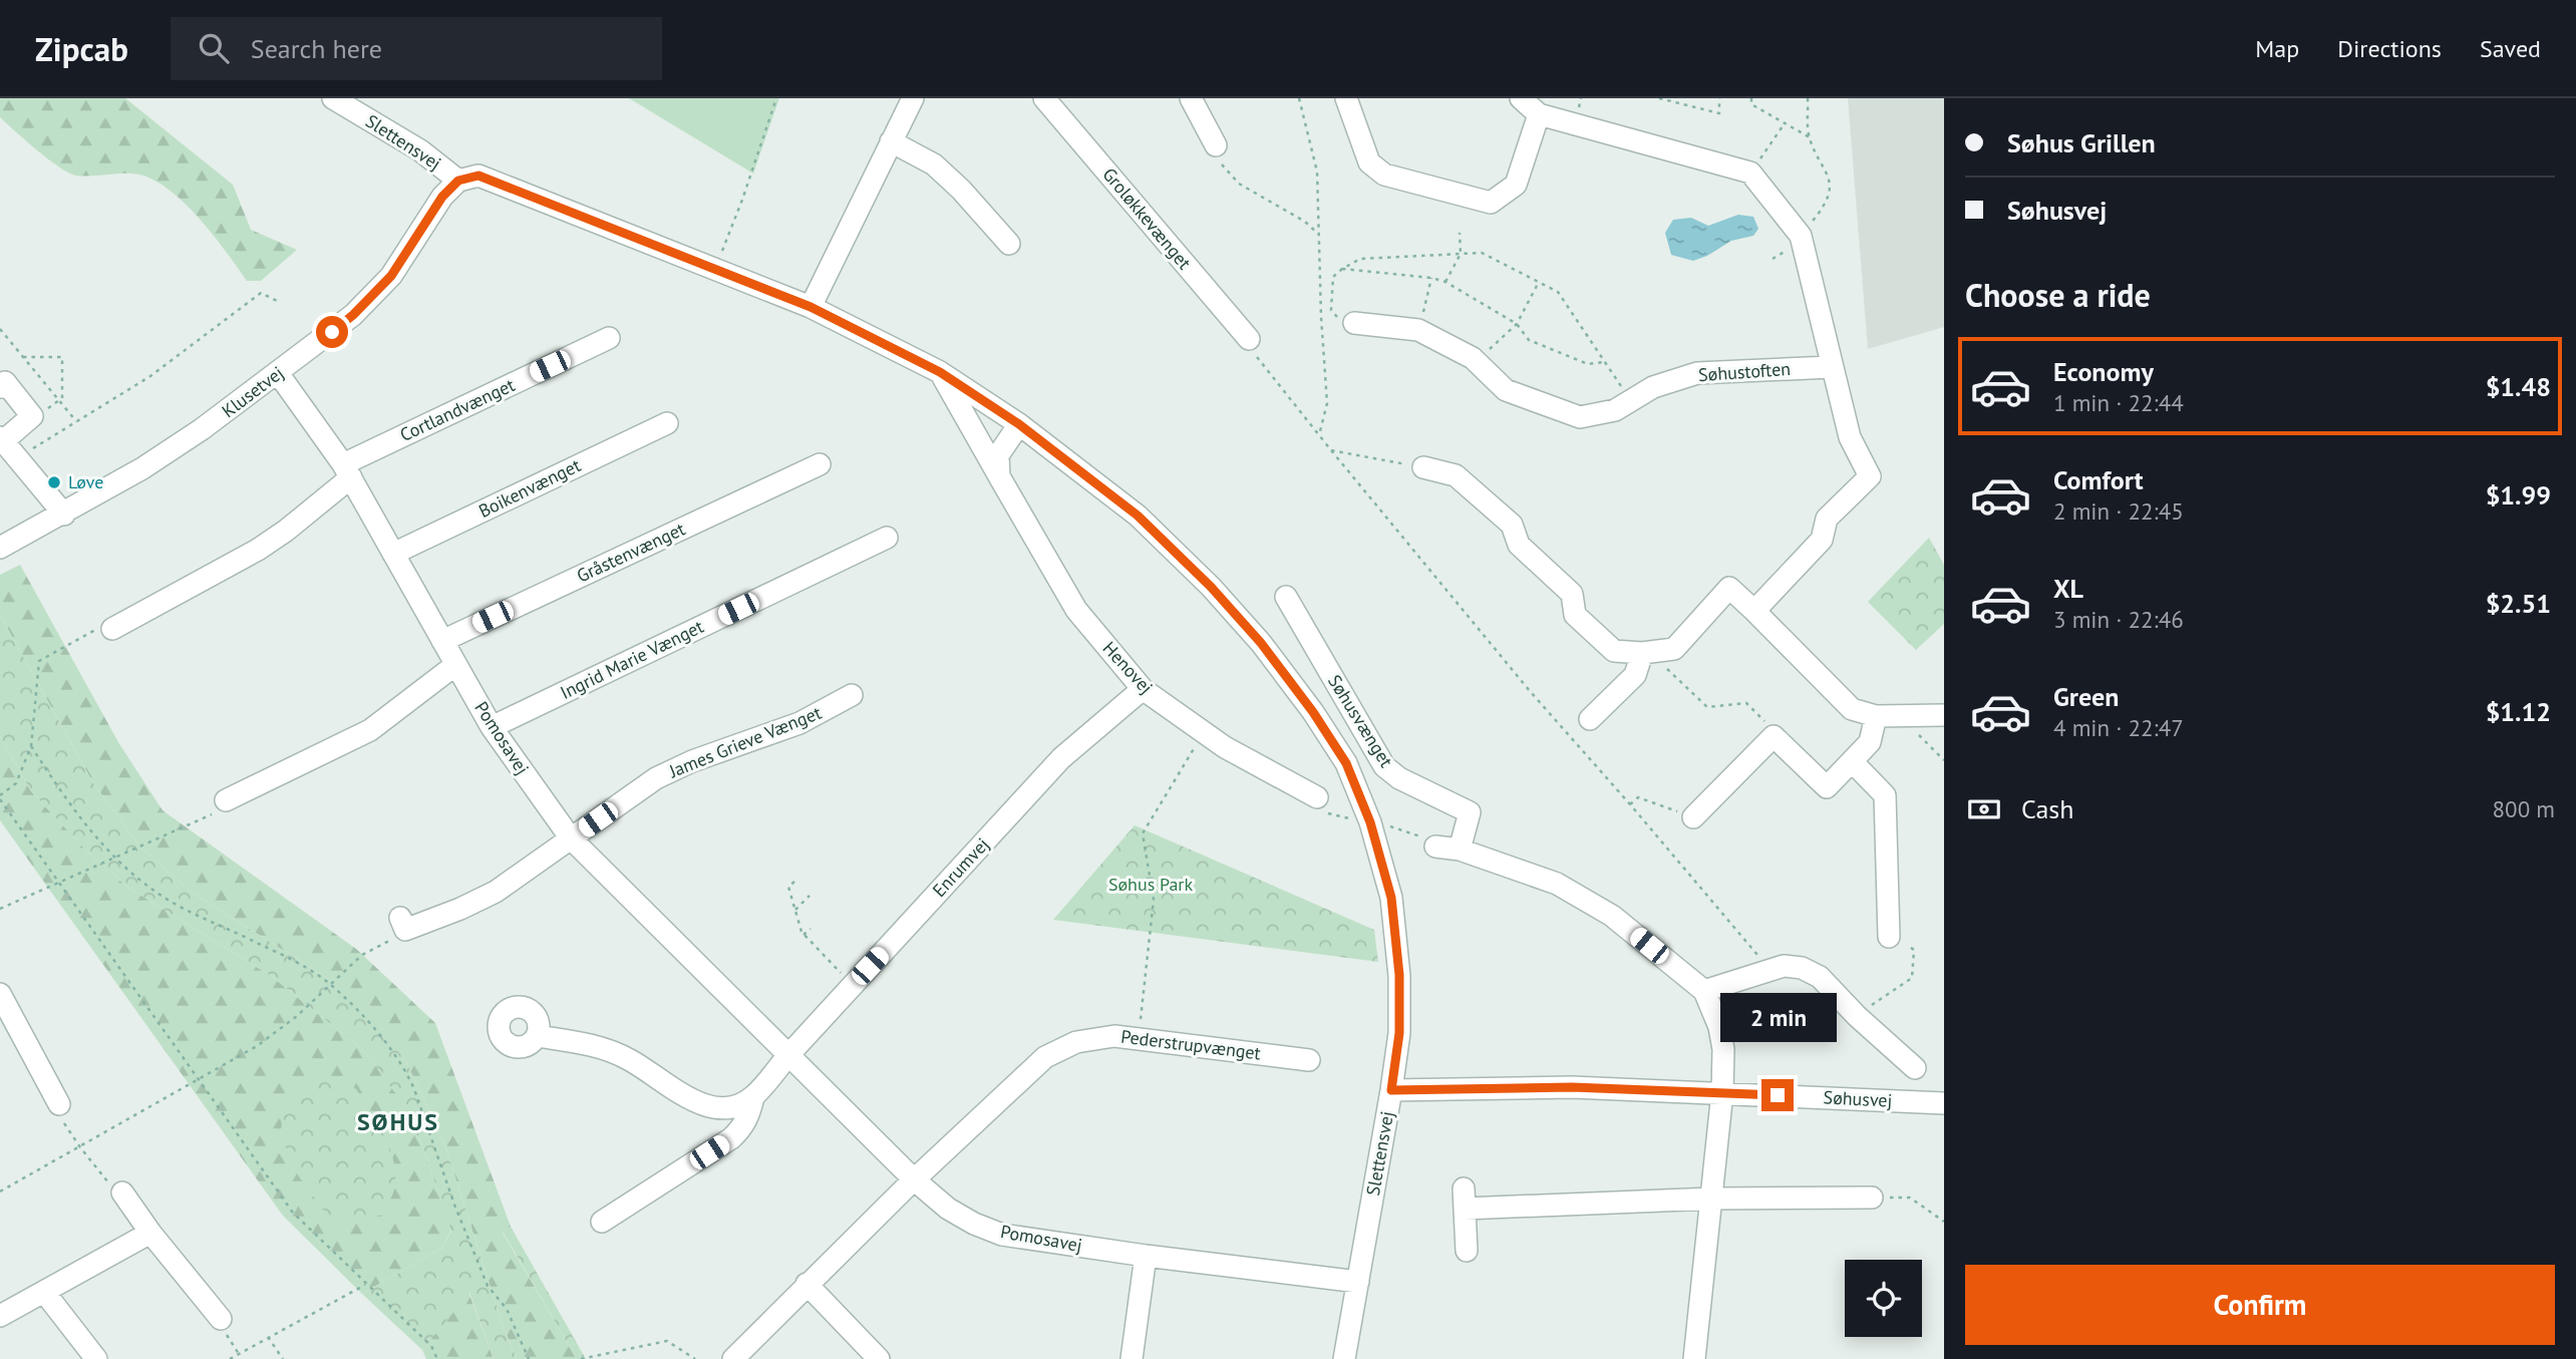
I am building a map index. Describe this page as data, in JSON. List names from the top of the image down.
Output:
{
  "streets": {
    "street": [
      "Slettensvej",
      "Groløkkevænget",
      "Søhustoften",
      "Klusetvej",
      "Cortlandvænget",
      "Boikenvænget",
      "Gråstenvænget",
      "Ingrid Marie Vænget",
      "Henovej",
      "Søhusvænget",
      "Pomosavej",
      "James Grieve Vænget",
      "Enrumvej",
      "Pederstrupvænget",
      "Søhusvej"
    ]
  },
  "crossings": [
    ["Slettensvej", "Klusetvej"],
    ["Slettensvej", "Henovej"],
    ["Slettensvej", "Pomosavej"],
    ["Slettensvej", "Søhusvej"],
    ["Klusetvej", "Pomosavej"],
    ["Cortlandvænget", "Pomosavej"],
    ["Boikenvænget", "Pomosavej"],
    ["Gråstenvænget", "Pomosavej"],
    ["Ingrid Marie Vænget", "Pomosavej"],
    ["Henovej", "Enrumvej"],
    ["Pomosavej", "James Grieve Vænget"],
    ["Pomosavej", "Enrumvej"],
    ["Pomosavej", "Pederstrupvænget"]
  ],
  "districts": ["SØHUS"],
  "parks": ["Søhus Park"],
  "places": ["Løve"],
  "page": {
    "header": "Zipcab",
    "search": "Search here",
    "nav": ["Map", "Directions", "Saved"],
    "banner": ["Søhus Grillen", "Søhusvej"],
    "heading": "Choose a ride",
    "list": [
      {
        "name": "Economy",
        "note": "1 min · 22:44",
        "value": "$1.48"
      },
      {
        "name": "Comfort",
        "note": "2 min · 22:45",
        "value": "$1.99"
      },
      {
        "name": "XL",
        "note": "3 min · 22:46",
        "value": "$2.51"
      },
      {
        "name": "Green",
        "note": "4 min · 22:47",
        "value": "$1.12"
      }
    ],
    "pay": ["Cash", "800 m"],
    "bubble": "2 min",
    "buttons": "Confirm"
  }
}
